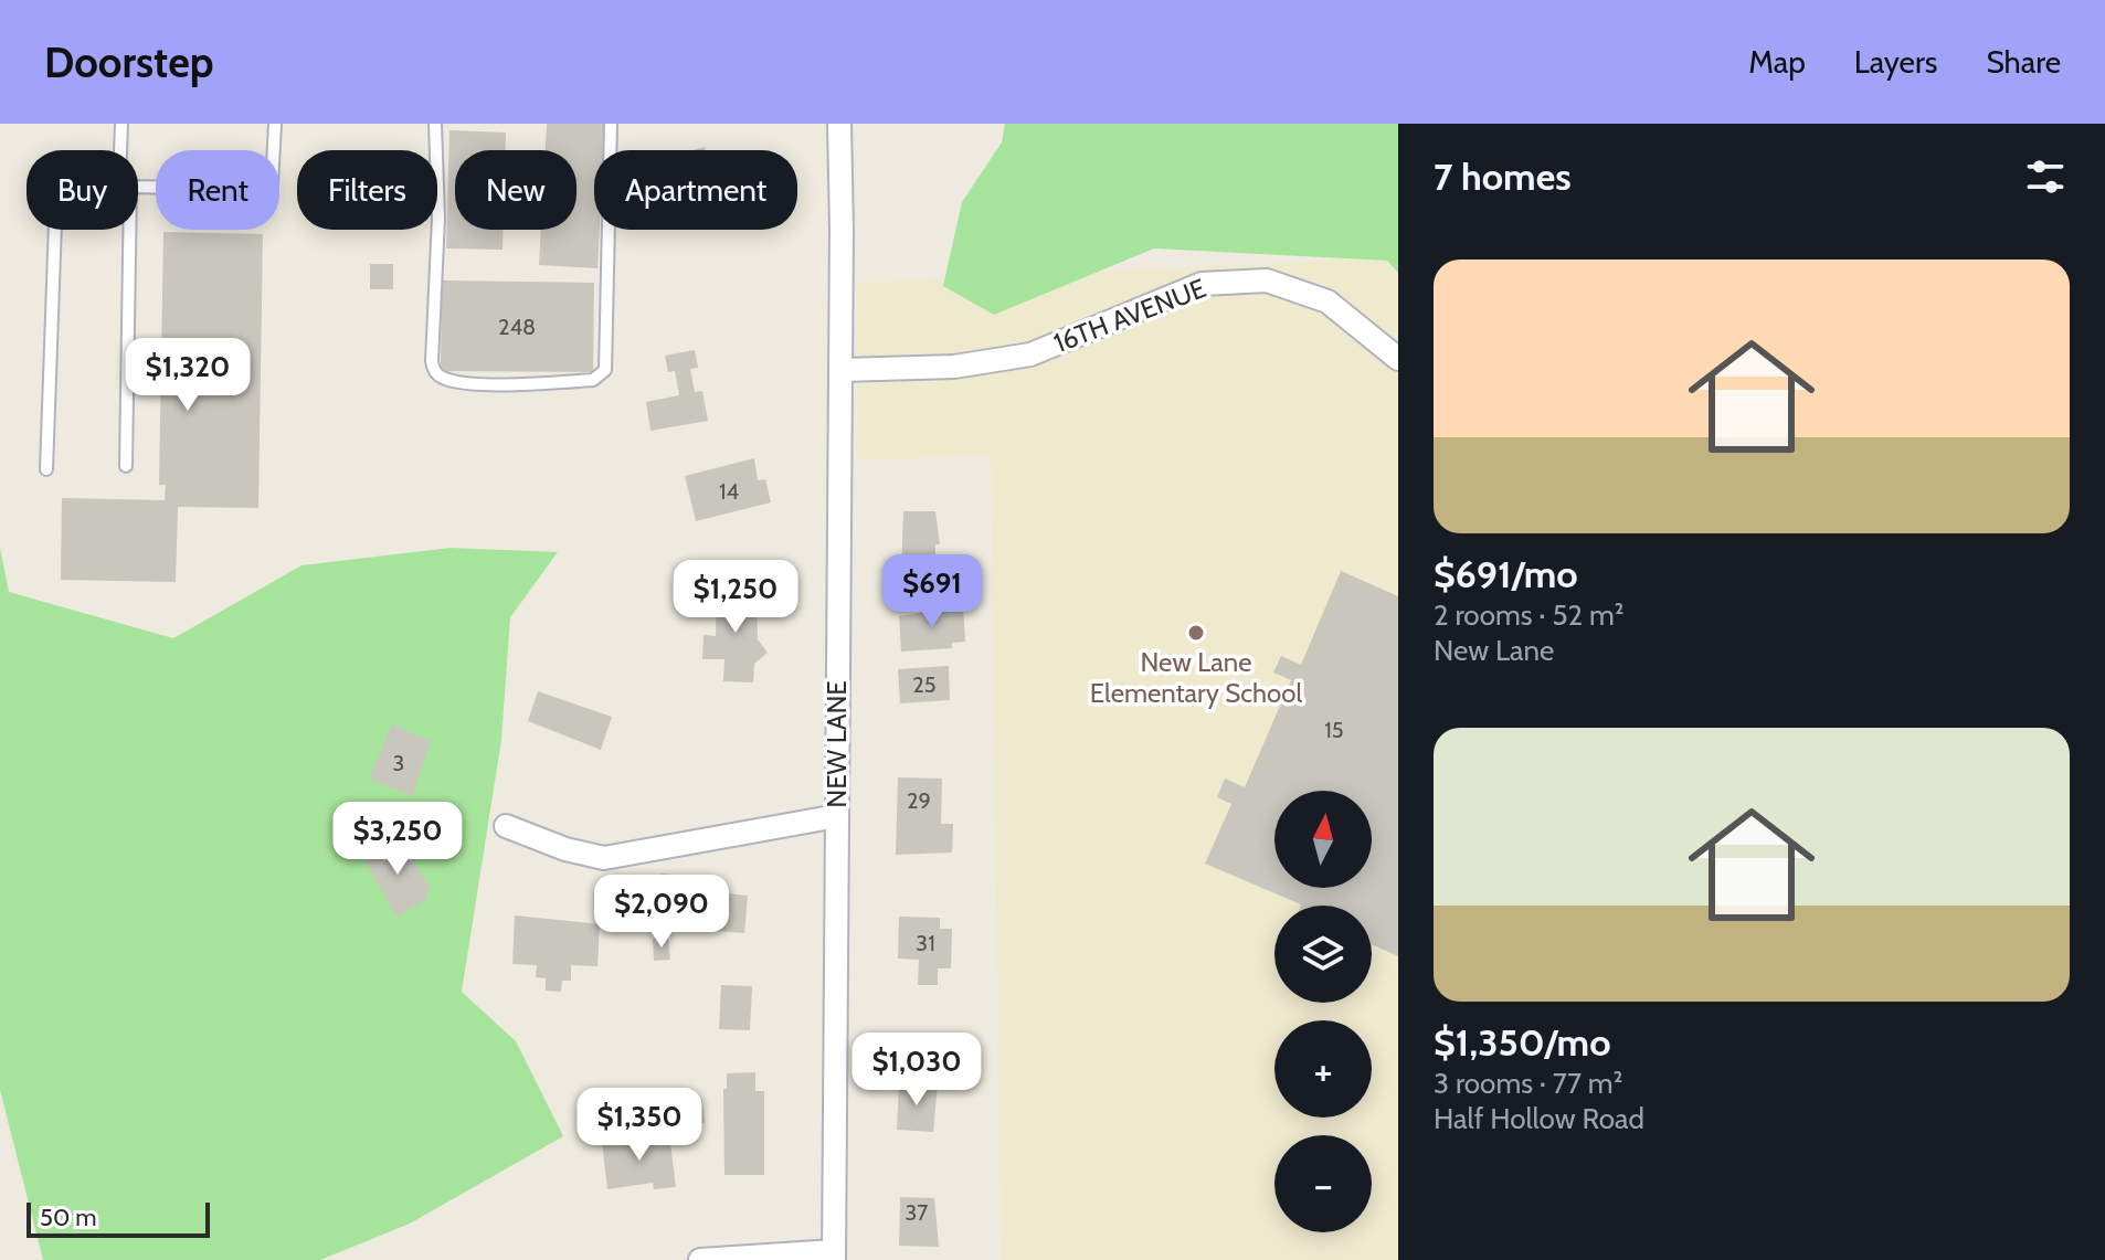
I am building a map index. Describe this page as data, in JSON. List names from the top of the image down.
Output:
{
  "streets": {
    "street": ["16TH AVENUE", "NEW LANE"]
  },
  "crossings": [
    ["16TH AVENUE", "NEW LANE"]
  ],
  "places": ["New Lane Elementary School"],
  "house_numbers": [
    "248",
    "14",
    "25",
    "15",
    "3",
    "29",
    "31",
    "37"
  ],
  "scale_bar": "50 m",
  "north": "top",
  "page": {
    "header": "Doorstep",
    "nav": ["Map", "Layers", "Share"],
    "heading": "7 homes",
    "chip": [
      "Buy",
      "Rent",
      "Filters",
      "New",
      "Apartment"
    ],
    "list": [
      {
        "name": "$691/mo",
        "note": "2 rooms · 52 m² · New Lane"
      },
      {
        "name": "$1,350/mo",
        "note": "3 rooms · 77 m² · Half Hollow Road"
      }
    ],
    "price": [
      "$1,320",
      "$691",
      "$1,250",
      "$3,250",
      "$2,090",
      "$1,030",
      "$1,350"
    ],
    "map_buttons": ["+", "−"],
    "scale": "50 m"
  }
}
